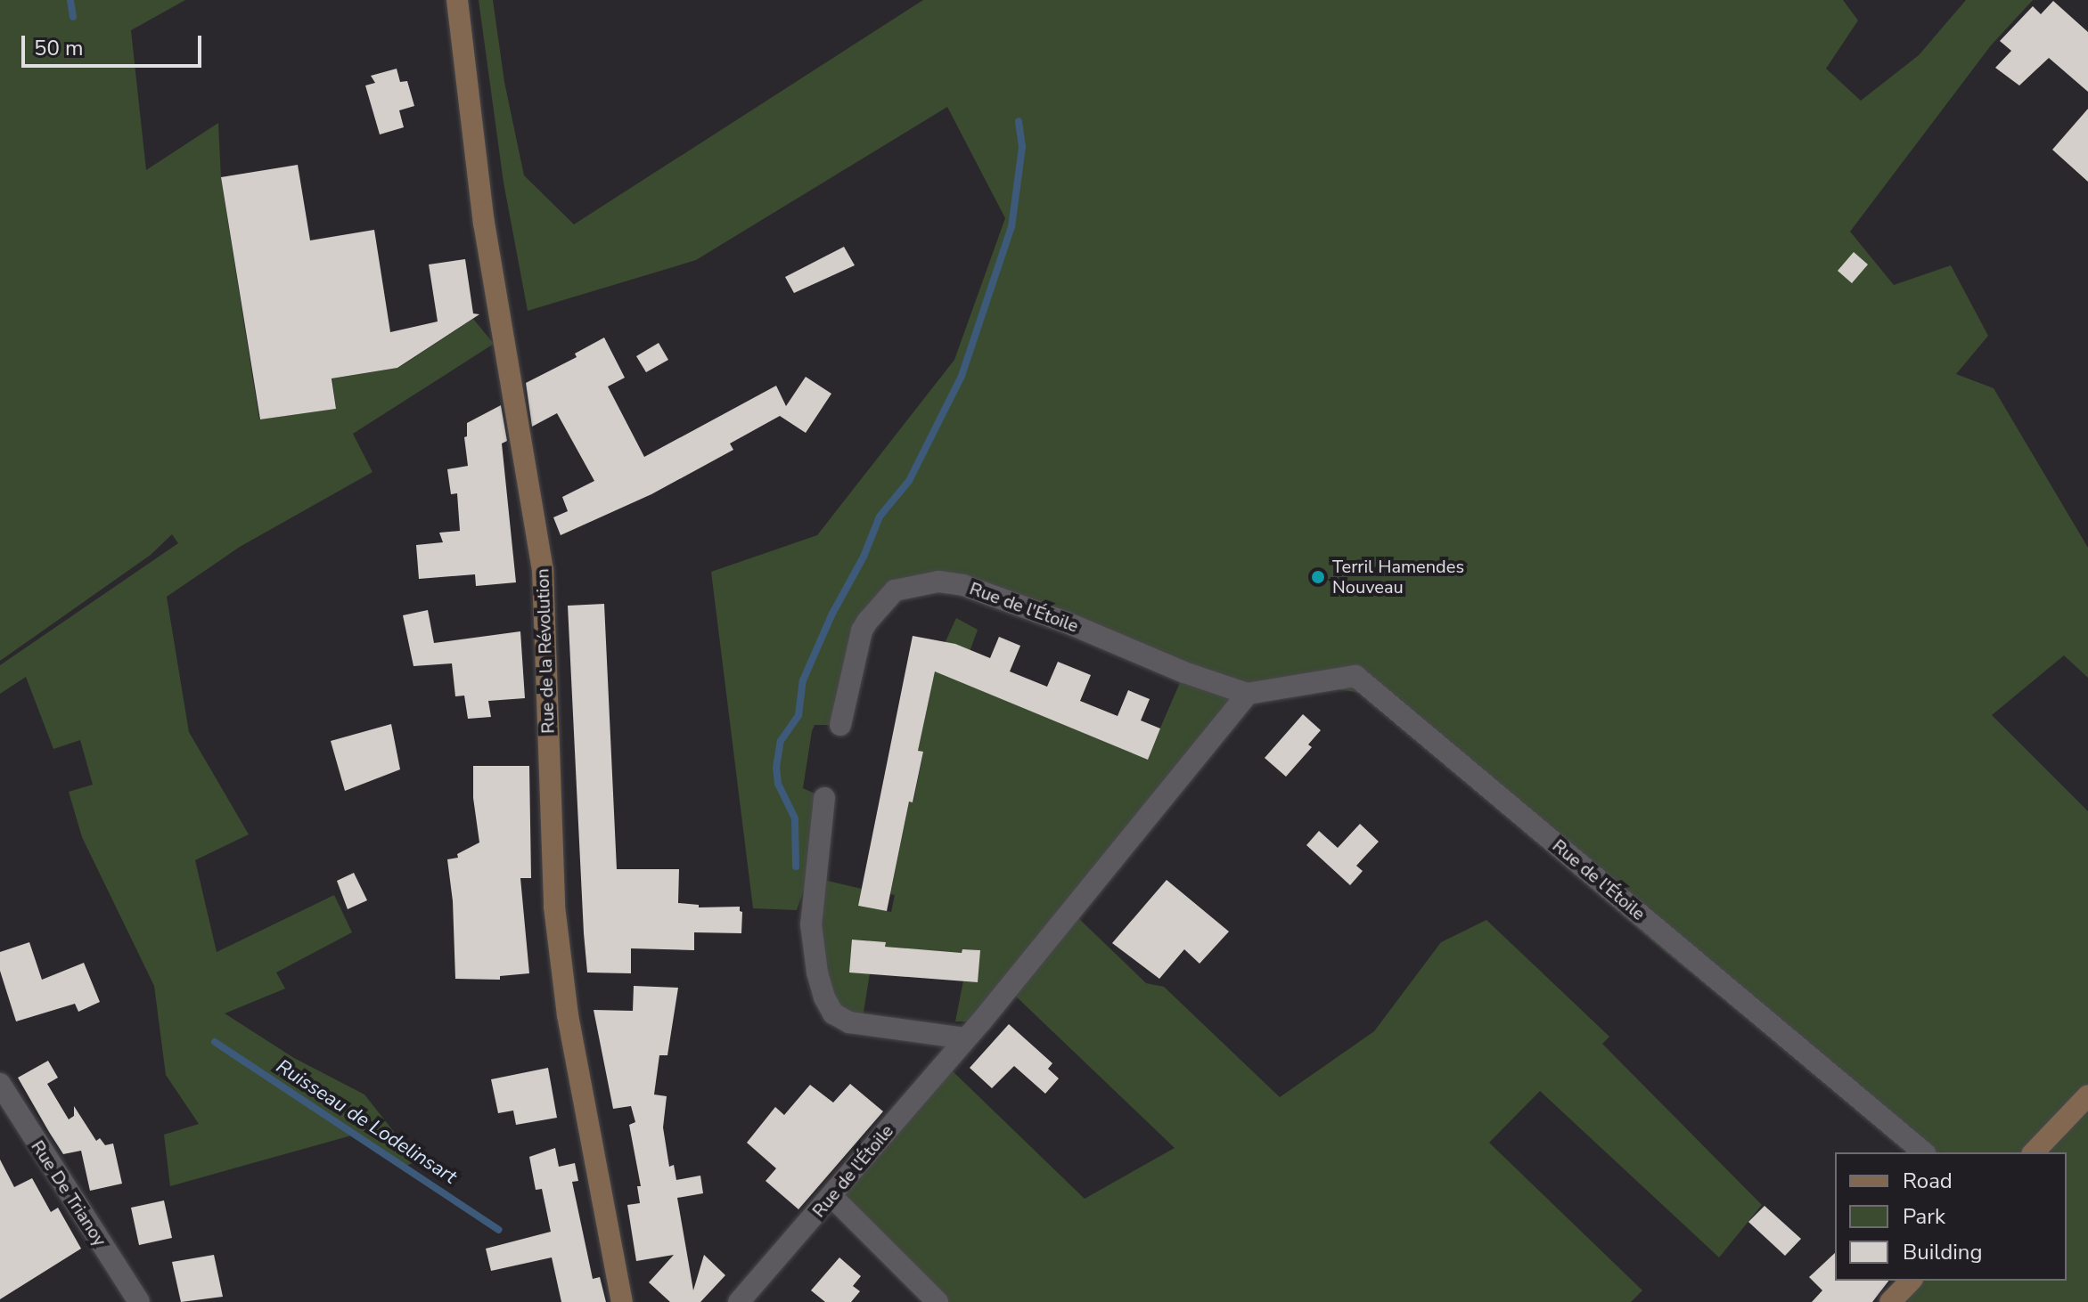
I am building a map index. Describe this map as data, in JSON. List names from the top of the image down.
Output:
{
  "streets": {
    "street": ["Rue de l'Étoile", "Rue de la Révolution", "Rue De Trianoy"]
  },
  "water": ["Ruisseau de Lodelinsart"],
  "places": ["Terril Hamendes Nouveau"],
  "legend": ["Road", "Park", "Building"],
  "scale_bar": "50 m"
}
